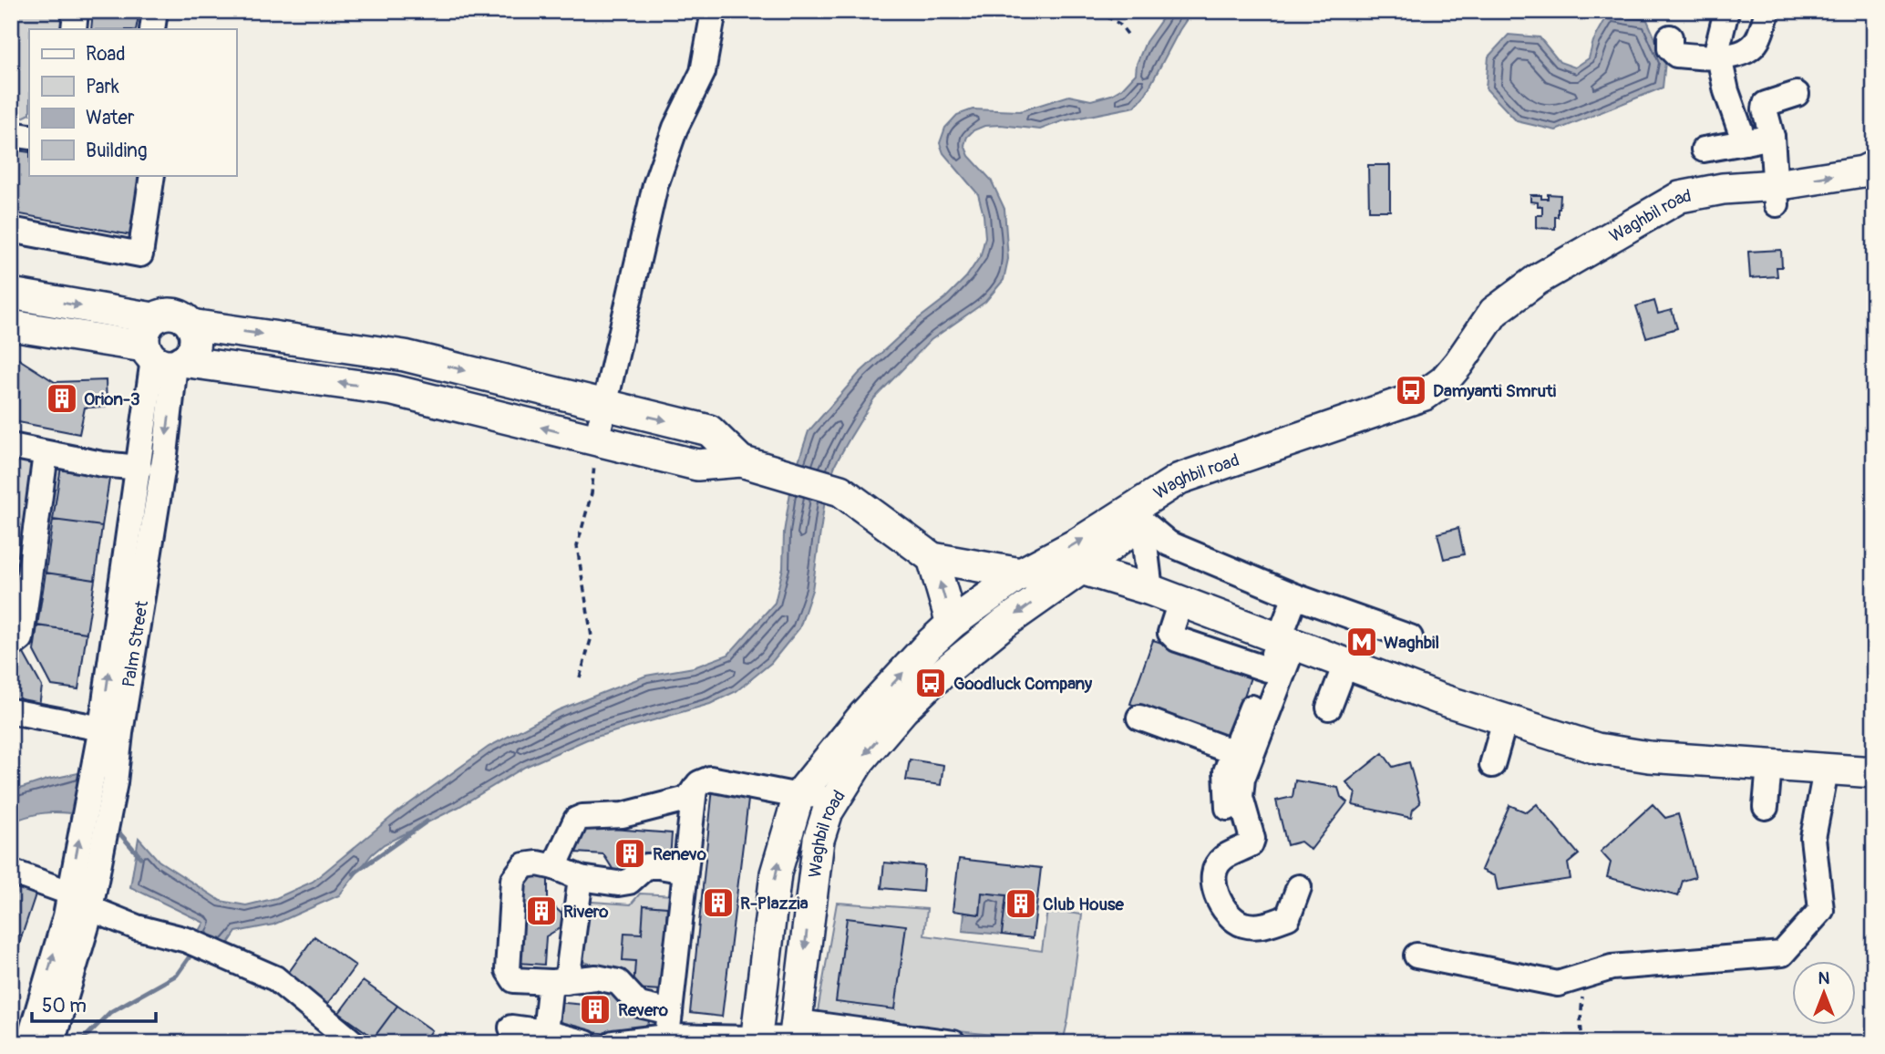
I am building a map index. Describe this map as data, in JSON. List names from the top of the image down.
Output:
{
  "streets": {
    "main road": ["Waghbil road"],
    "street": ["Palm Street"]
  },
  "places": {
    "bus stop": ["Damyanti Smruti", "Goodluck Company"],
    "building": [
      "Orion-3",
      "Renevo",
      "R-Plazzia",
      "Club House",
      "Rivero",
      "Revero"
    ],
    "metro station": ["Waghbil"]
  },
  "legend": [
    "Road",
    "Park",
    "Water",
    "Building"
  ],
  "scale_bar": "50 m",
  "north": "top"
}
